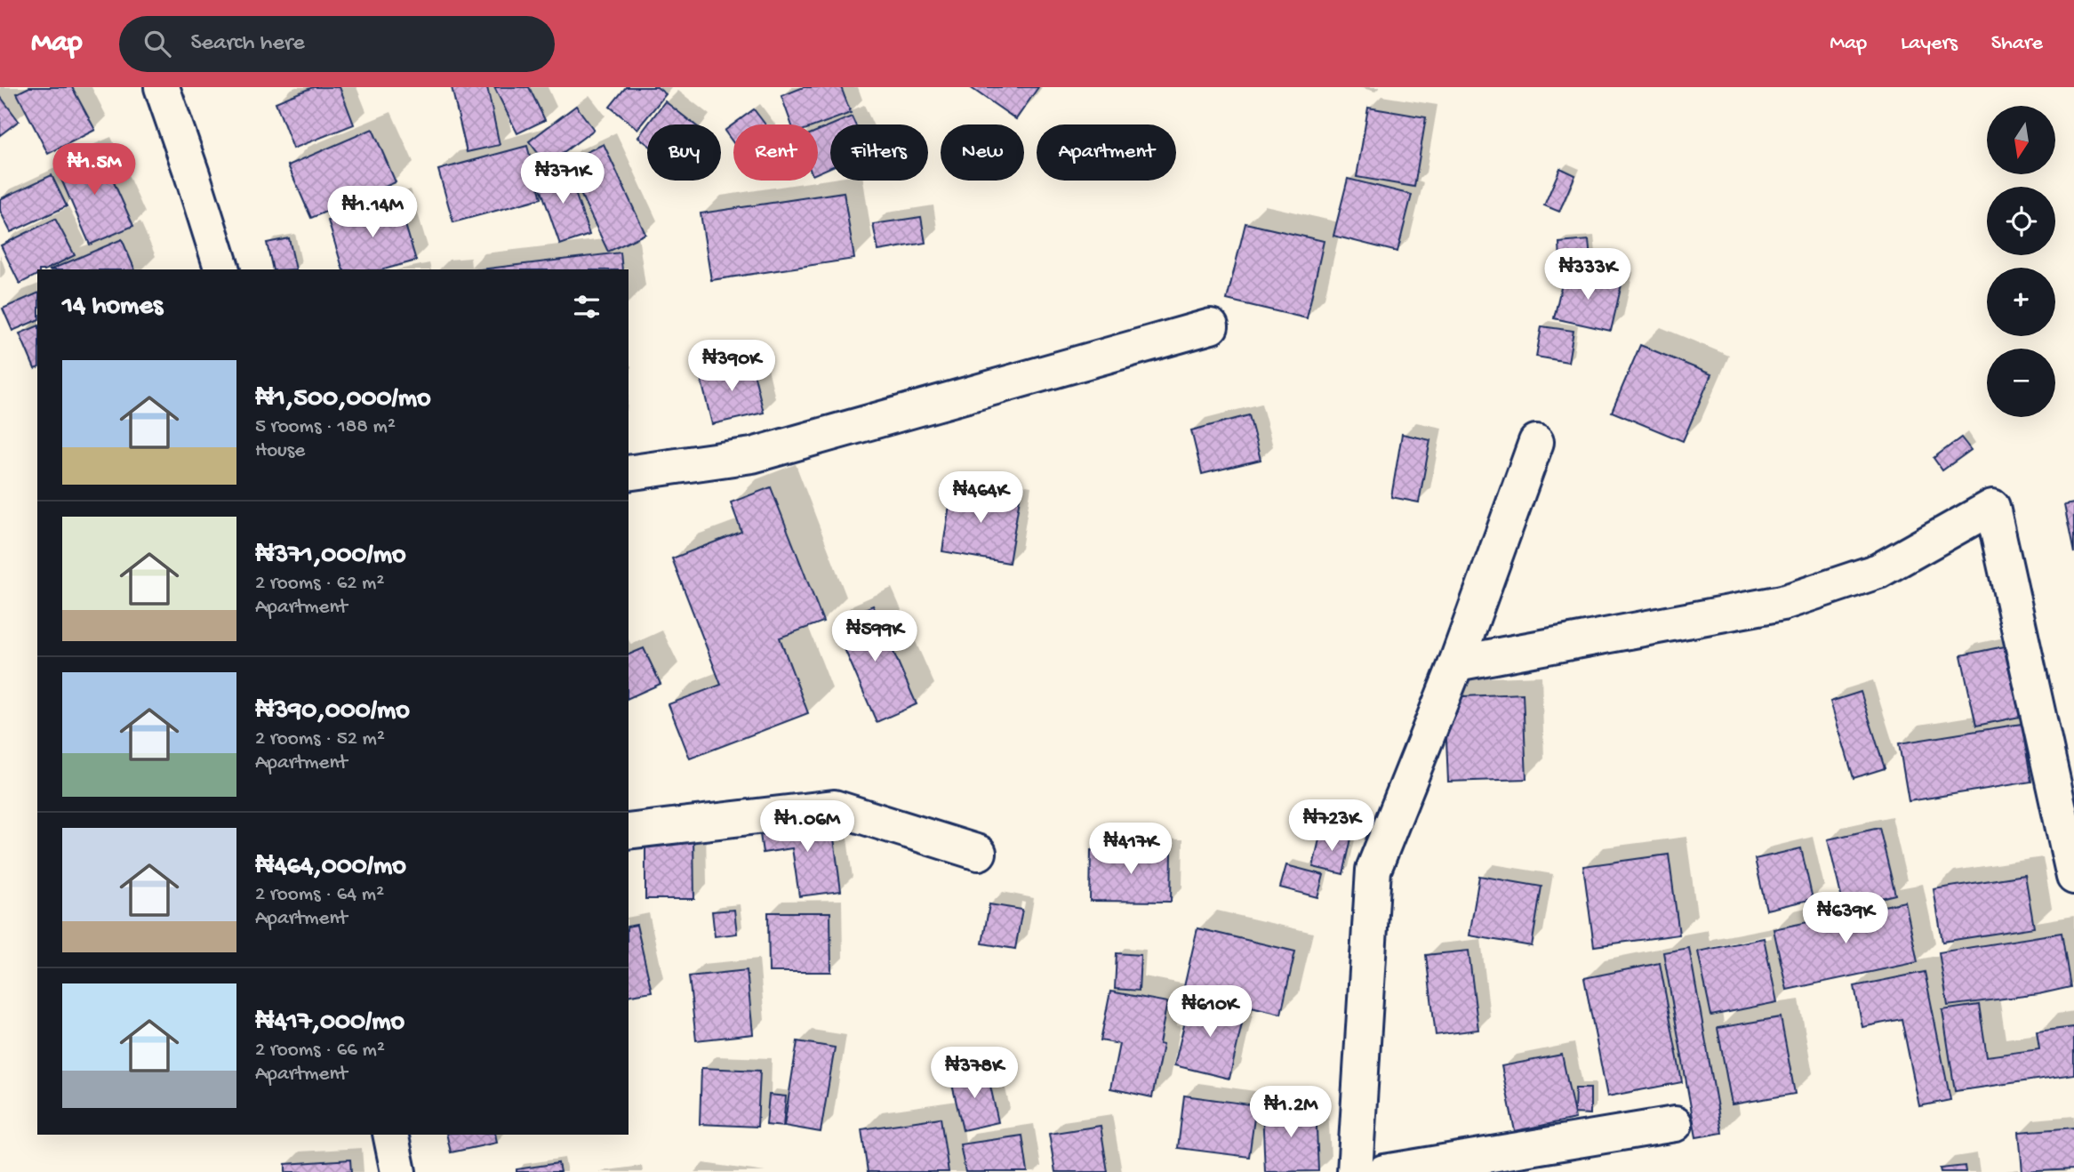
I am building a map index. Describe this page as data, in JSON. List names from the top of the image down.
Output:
{
  "north": "bottom",
  "page": {
    "header": "Map",
    "search": "Search here",
    "nav": ["Map", "Layers", "Share"],
    "map_buttons": ["+", "−"],
    "chip": [
      "Buy",
      "Rent",
      "Filters",
      "New",
      "Apartment"
    ],
    "price": [
      "₦1.5M",
      "₦371K",
      "₦1.14M",
      "₦333K",
      "₦390K",
      "₦464K",
      "₦599K",
      "₦723K",
      "₦1.06M",
      "₦417K",
      "₦639K",
      "₦610K",
      "₦378K",
      "₦1.2M"
    ],
    "heading": "14 homes",
    "list": [
      {
        "name": "₦1,500,000/mo",
        "note": "5 rooms · 188 m² · House"
      },
      {
        "name": "₦371,000/mo",
        "note": "2 rooms · 62 m² · Apartment"
      },
      {
        "name": "₦390,000/mo",
        "note": "2 rooms · 52 m² · Apartment"
      },
      {
        "name": "₦464,000/mo",
        "note": "2 rooms · 64 m² · Apartment"
      },
      {
        "name": "₦417,000/mo",
        "note": "2 rooms · 66 m² · Apartment"
      }
    ]
  }
}
